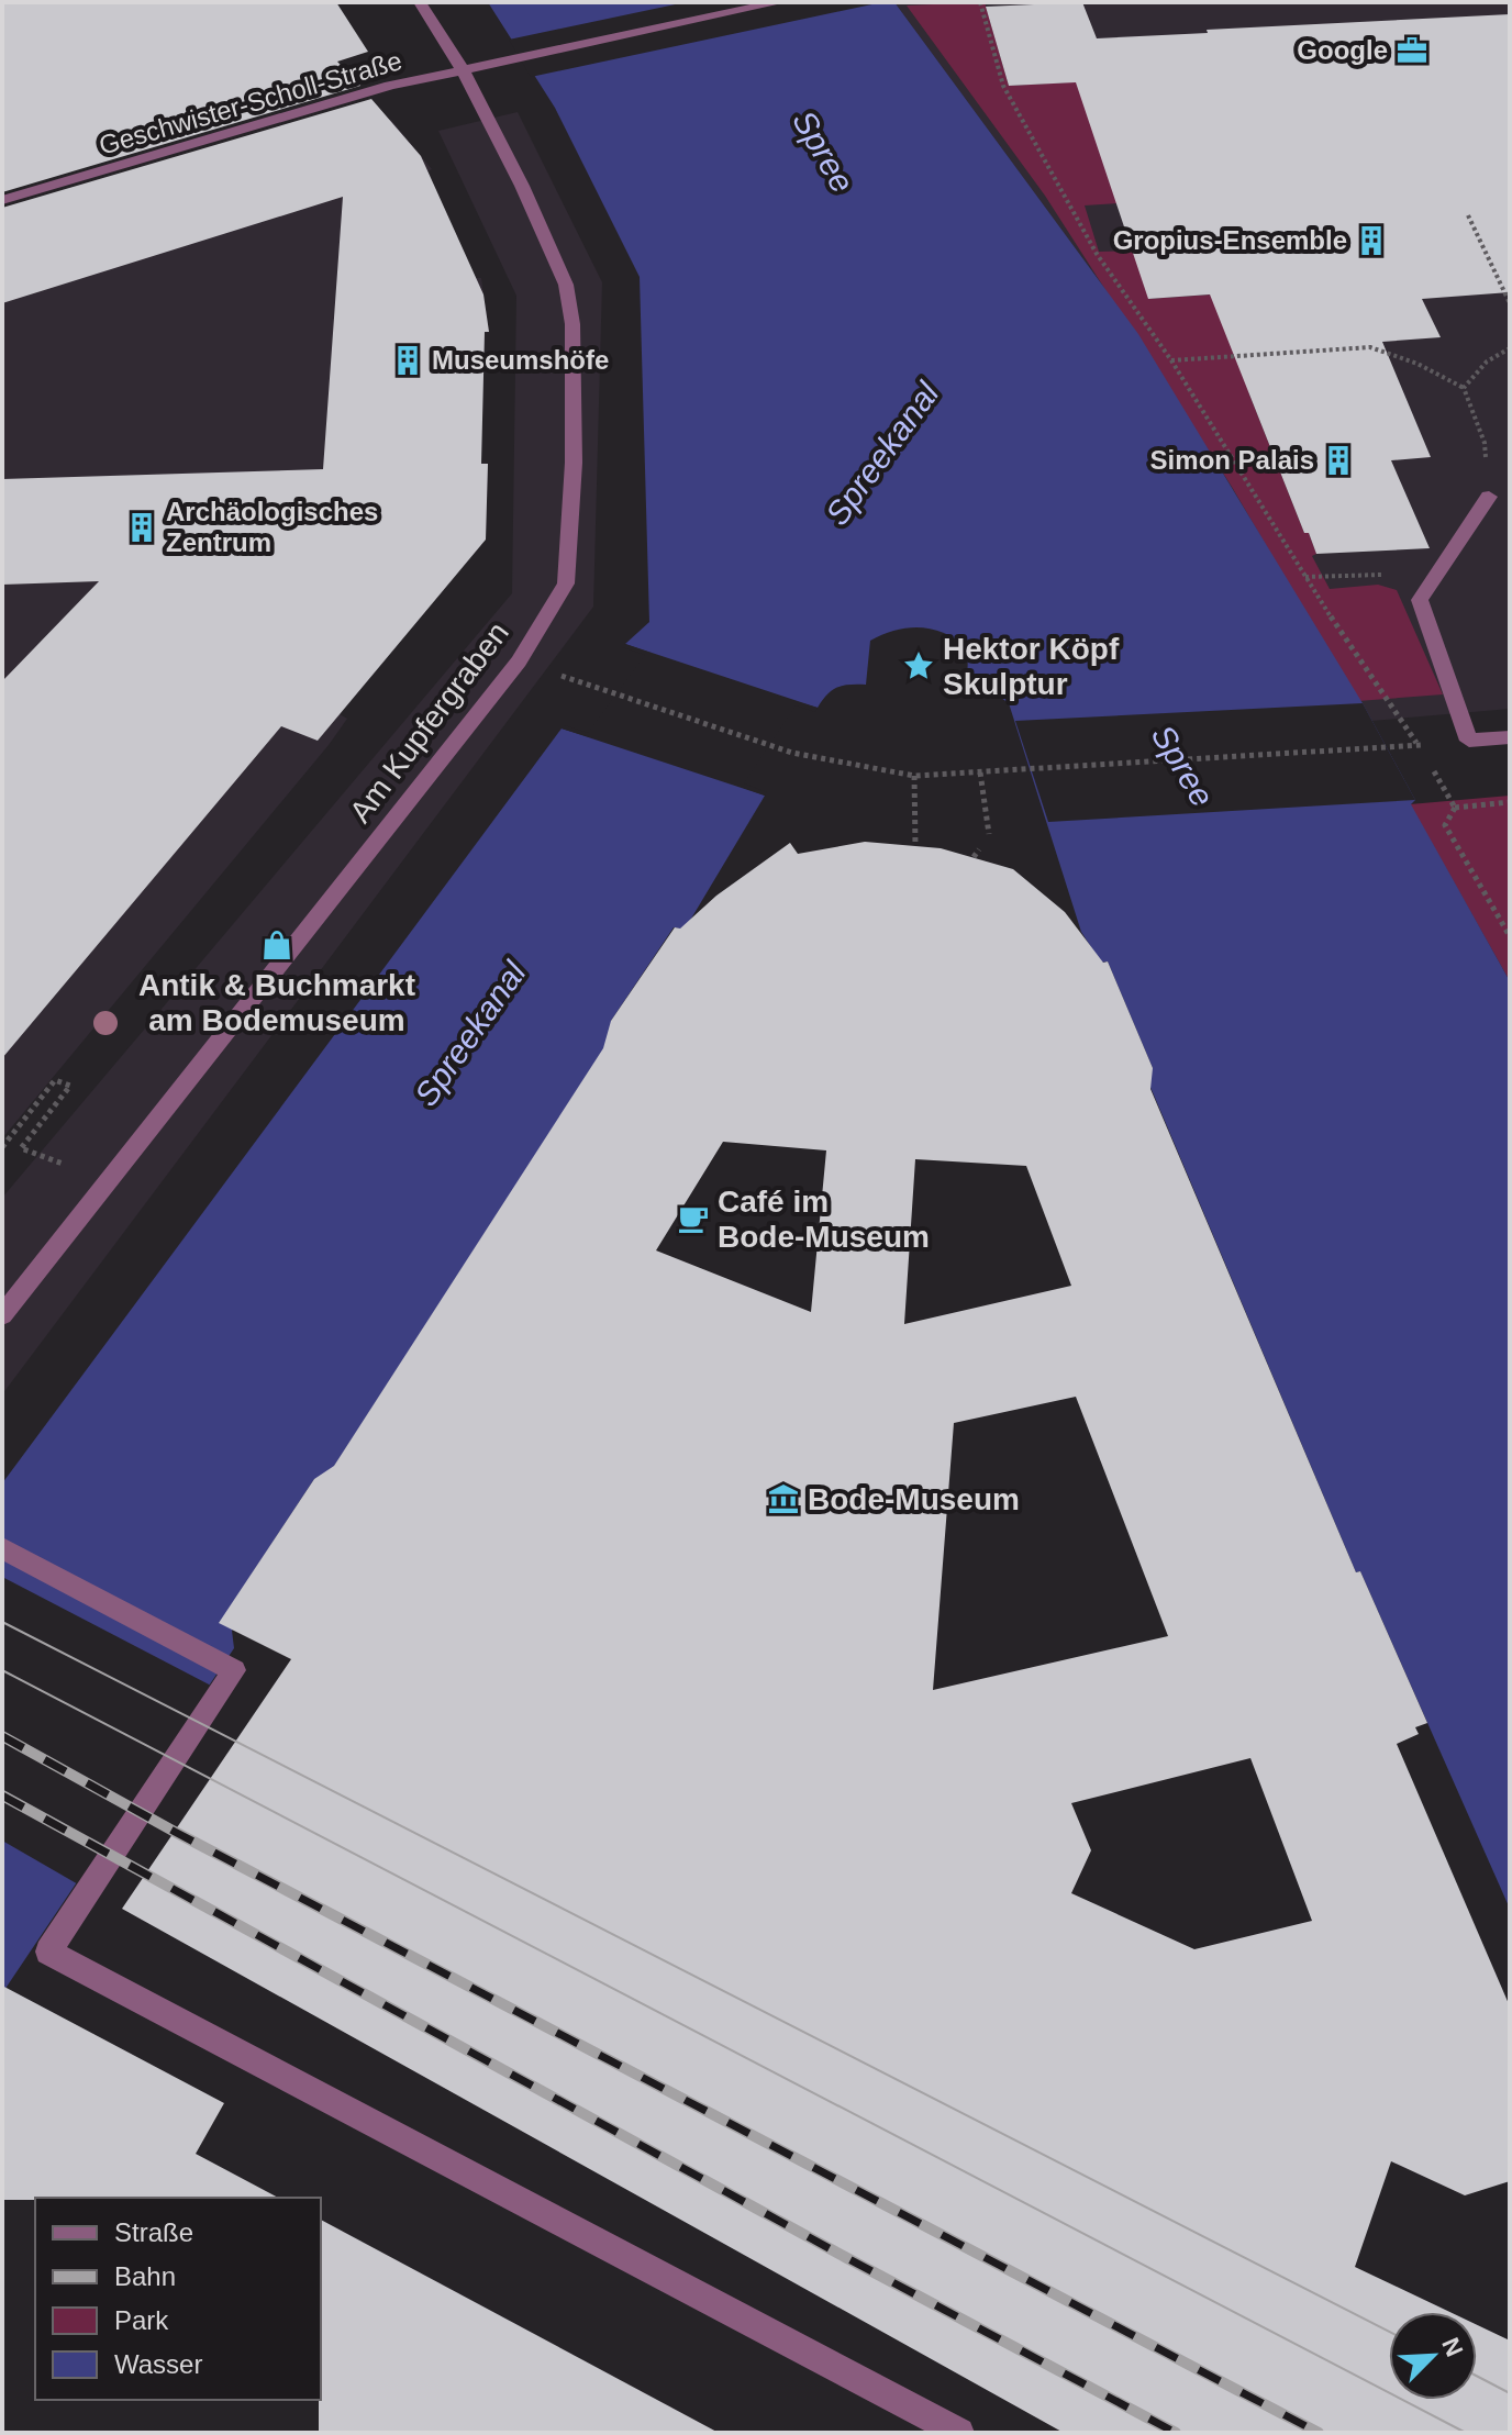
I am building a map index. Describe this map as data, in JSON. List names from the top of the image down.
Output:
{
  "streets": {
    "street": ["Geschwister-Scholl-Straße", "Am Kupfergraben"]
  },
  "crossings": [
    ["Geschwister-Scholl-Straße", "Am Kupfergraben"]
  ],
  "water": ["Spree", "Spreekanal"],
  "places": {
    "office": ["Google"],
    "building": [
      "Gropius-Ensemble",
      "Museumshöfe",
      "Simon Palais",
      "Archäologisches Zentrum"
    ],
    "place": ["Hektor Köpf Skulptur"],
    "shop": ["Antik & Buchmarkt am Bodemuseum"],
    "cafe": ["Café im Bode-Museum"],
    "museum": ["Bode-Museum"]
  },
  "legend": [
    "Straße",
    "Bahn",
    "Park",
    "Wasser"
  ],
  "north": "top right"
}
